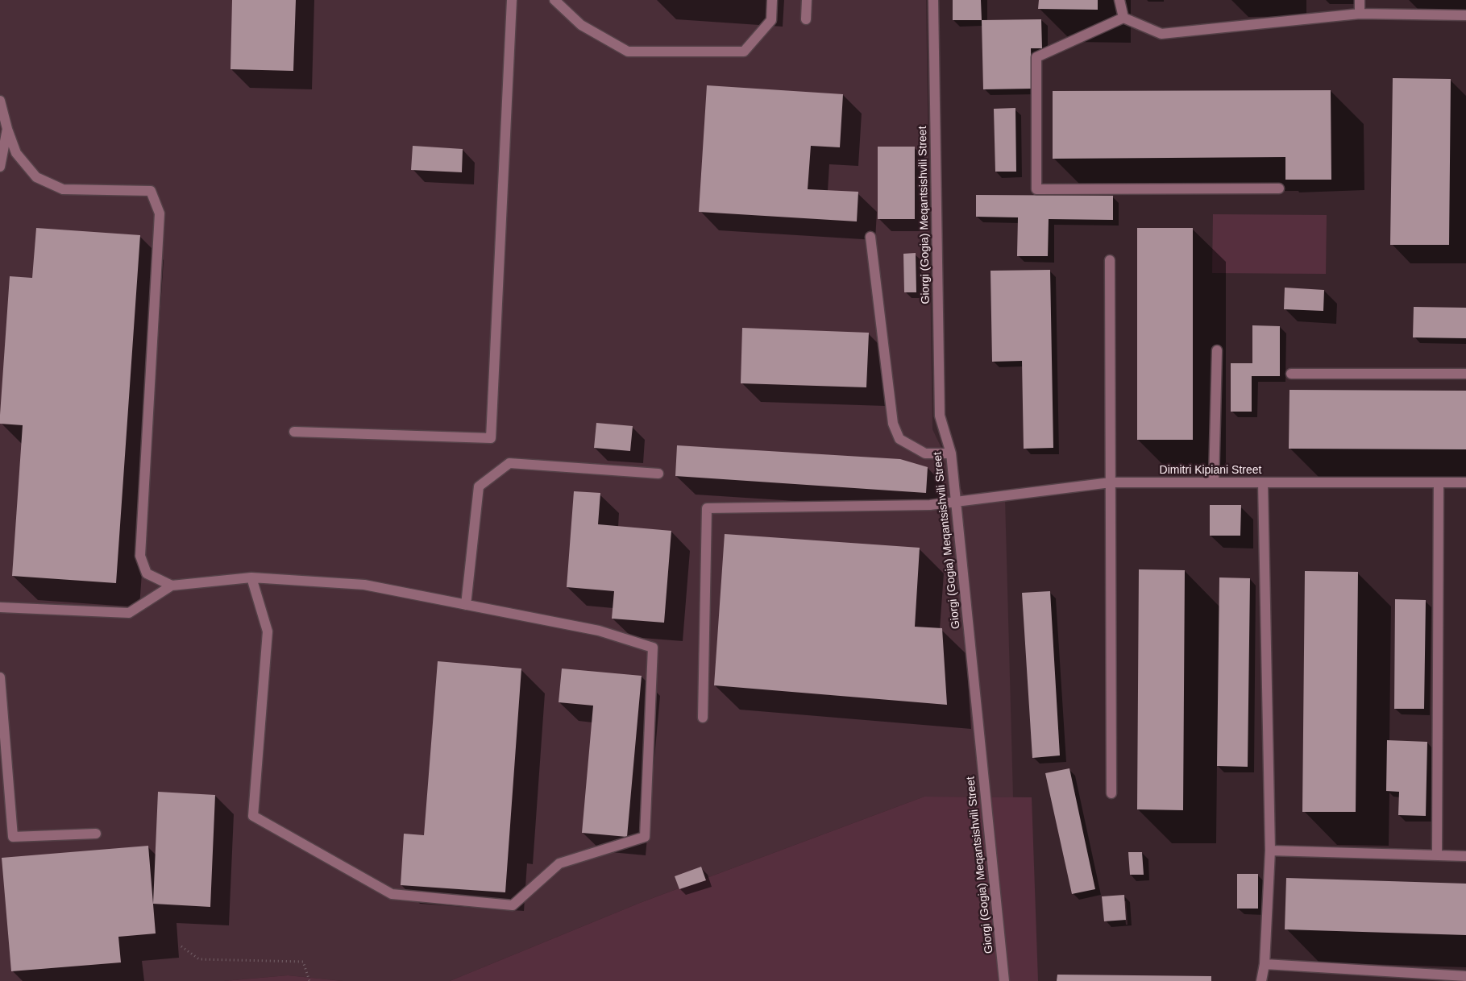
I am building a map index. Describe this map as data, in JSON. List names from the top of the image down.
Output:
{
  "streets": {
    "street": ["Giorgi (Gogia) Meqantsishvili Street", "Dimitri Kipiani Street"]
  },
  "crossings": [
    ["Giorgi (Gogia) Meqantsishvili Street", "Dimitri Kipiani Street"]
  ]
}
